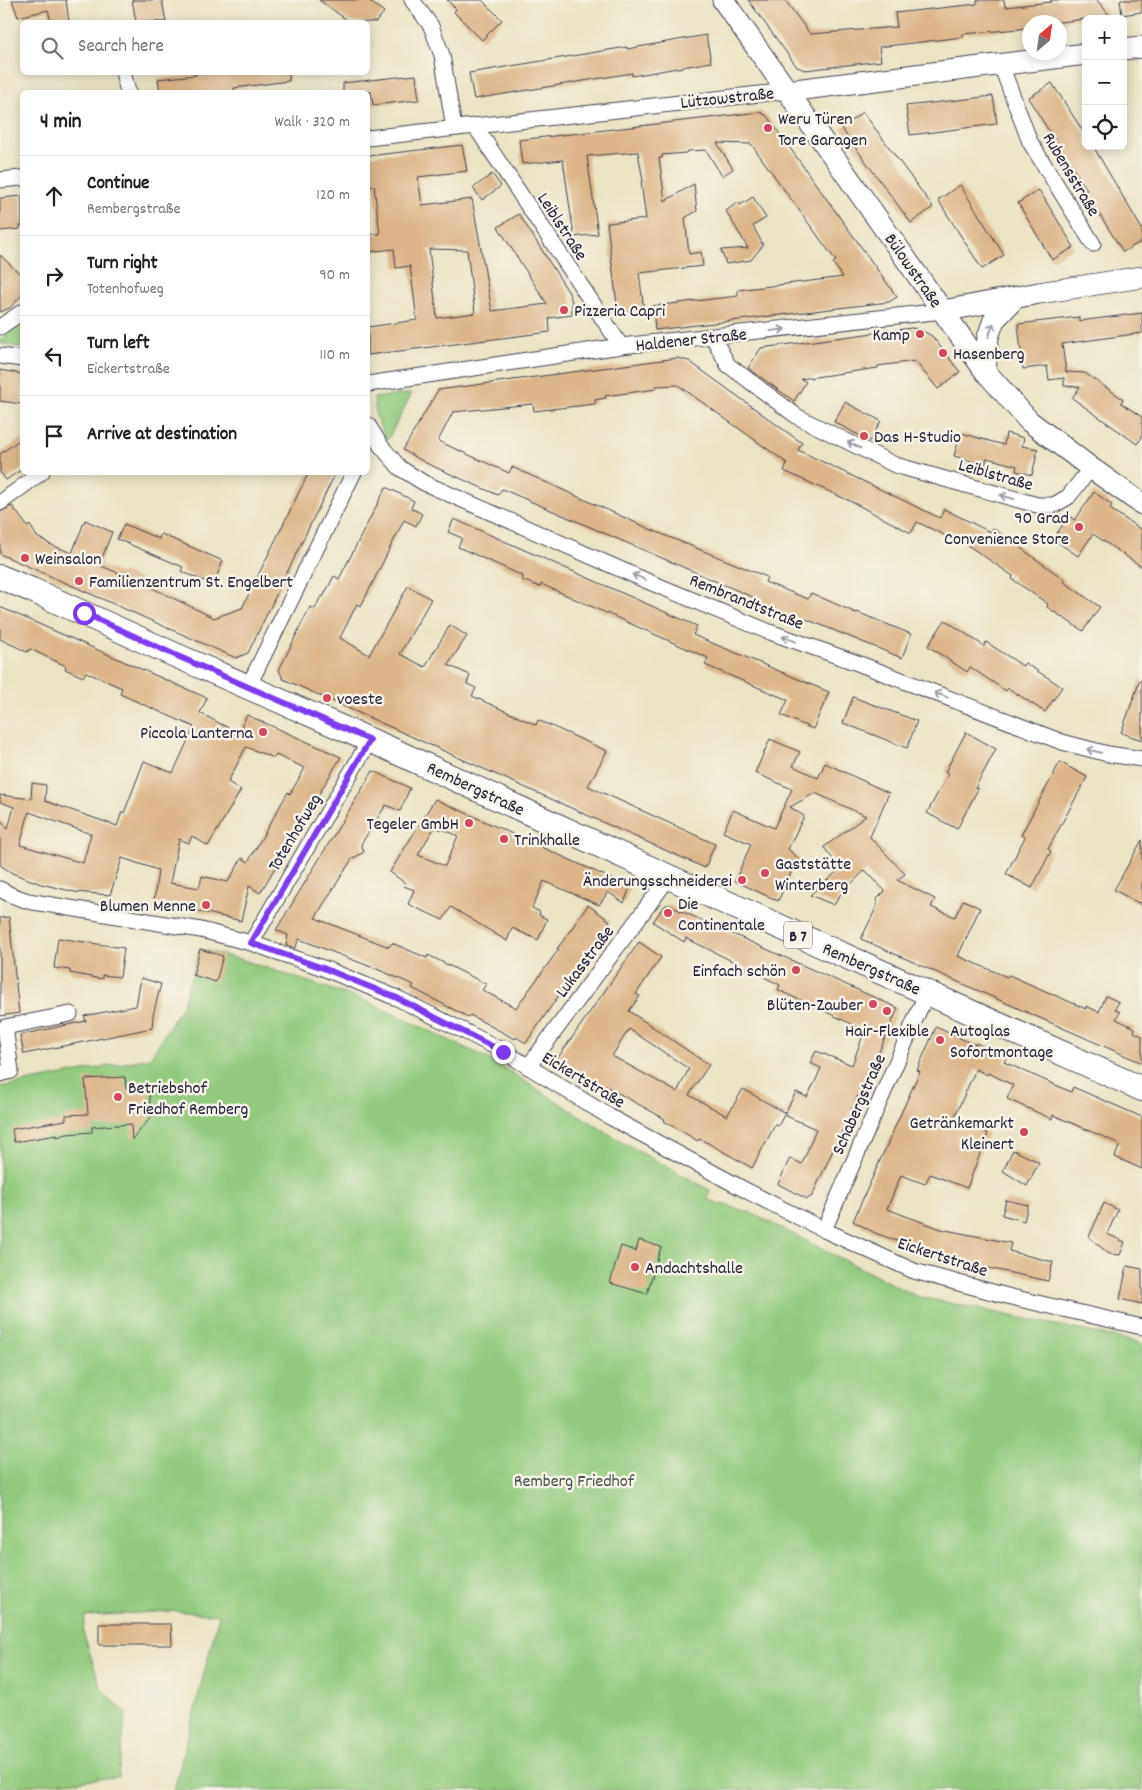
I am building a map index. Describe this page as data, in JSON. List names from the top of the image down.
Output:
{
  "streets": {
    "main road": [
      "Lützowstraße",
      "Bülowstraße",
      "Haldener Straße",
      "Rembergstraße",
      "B 7"
    ],
    "street": [
      "Rubensstraße",
      "Leiblstraße",
      "Rembrandtstraße",
      "Totenhofweg",
      "Lukasstraße",
      "Eickertstraße",
      "Schabergstraße"
    ]
  },
  "crossings": [
    ["Lützowstraße", "Rubensstraße"],
    ["Lützowstraße", "Leiblstraße"],
    ["Lützowstraße", "Bülowstraße"],
    ["Leiblstraße", "Bülowstraße"],
    ["Leiblstraße", "Haldener Straße"],
    ["Bülowstraße", "Haldener Straße"],
    ["Rembergstraße", "Totenhofweg"],
    ["Rembergstraße", "Lukasstraße"],
    ["Rembergstraße", "Schabergstraße"],
    ["Totenhofweg", "Eickertstraße"],
    ["Lukasstraße", "Eickertstraße"],
    ["Eickertstraße", "Schabergstraße"]
  ],
  "one_way": ["Leiblstraße", "Rembrandtstraße"],
  "parks": ["Remberg Friedhof"],
  "places": [
    "Weru Türen Tore Garagen",
    "Pizzeria Capri",
    "Kamp",
    "Hasenberg",
    "Das H-Studio",
    "90 Grad Convenience Store",
    "Weinsalon",
    "Familienzentrum St. Engelbert",
    "voeste",
    "Piccola Lanterna",
    "Tegeler GmbH",
    "Trinkhalle",
    "Gaststätte Winterberg",
    "Änderungsschneiderei",
    "Blumen Menne",
    "Die Continentale",
    "Einfach schön",
    "Blüten-Zauber",
    "Hair-Flexible",
    "Autoglas Sofortmontage",
    "Betriebshof Friedhof Remberg",
    "Getränkemarkt Kleinert",
    "Andachtshalle"
  ],
  "north": "top right",
  "page": {
    "map_buttons": ["+", "−"],
    "search": "Search here",
    "heading": ["4 min", "Walk · 320 m"],
    "list": [
      ["Continue", "Rembergstraße", "120 m"],
      ["Turn right", "Totenhofweg", "90 m"],
      ["Turn left", "Eickertstraße", "110 m"],
      "Arrive at destination"
    ]
  }
}
